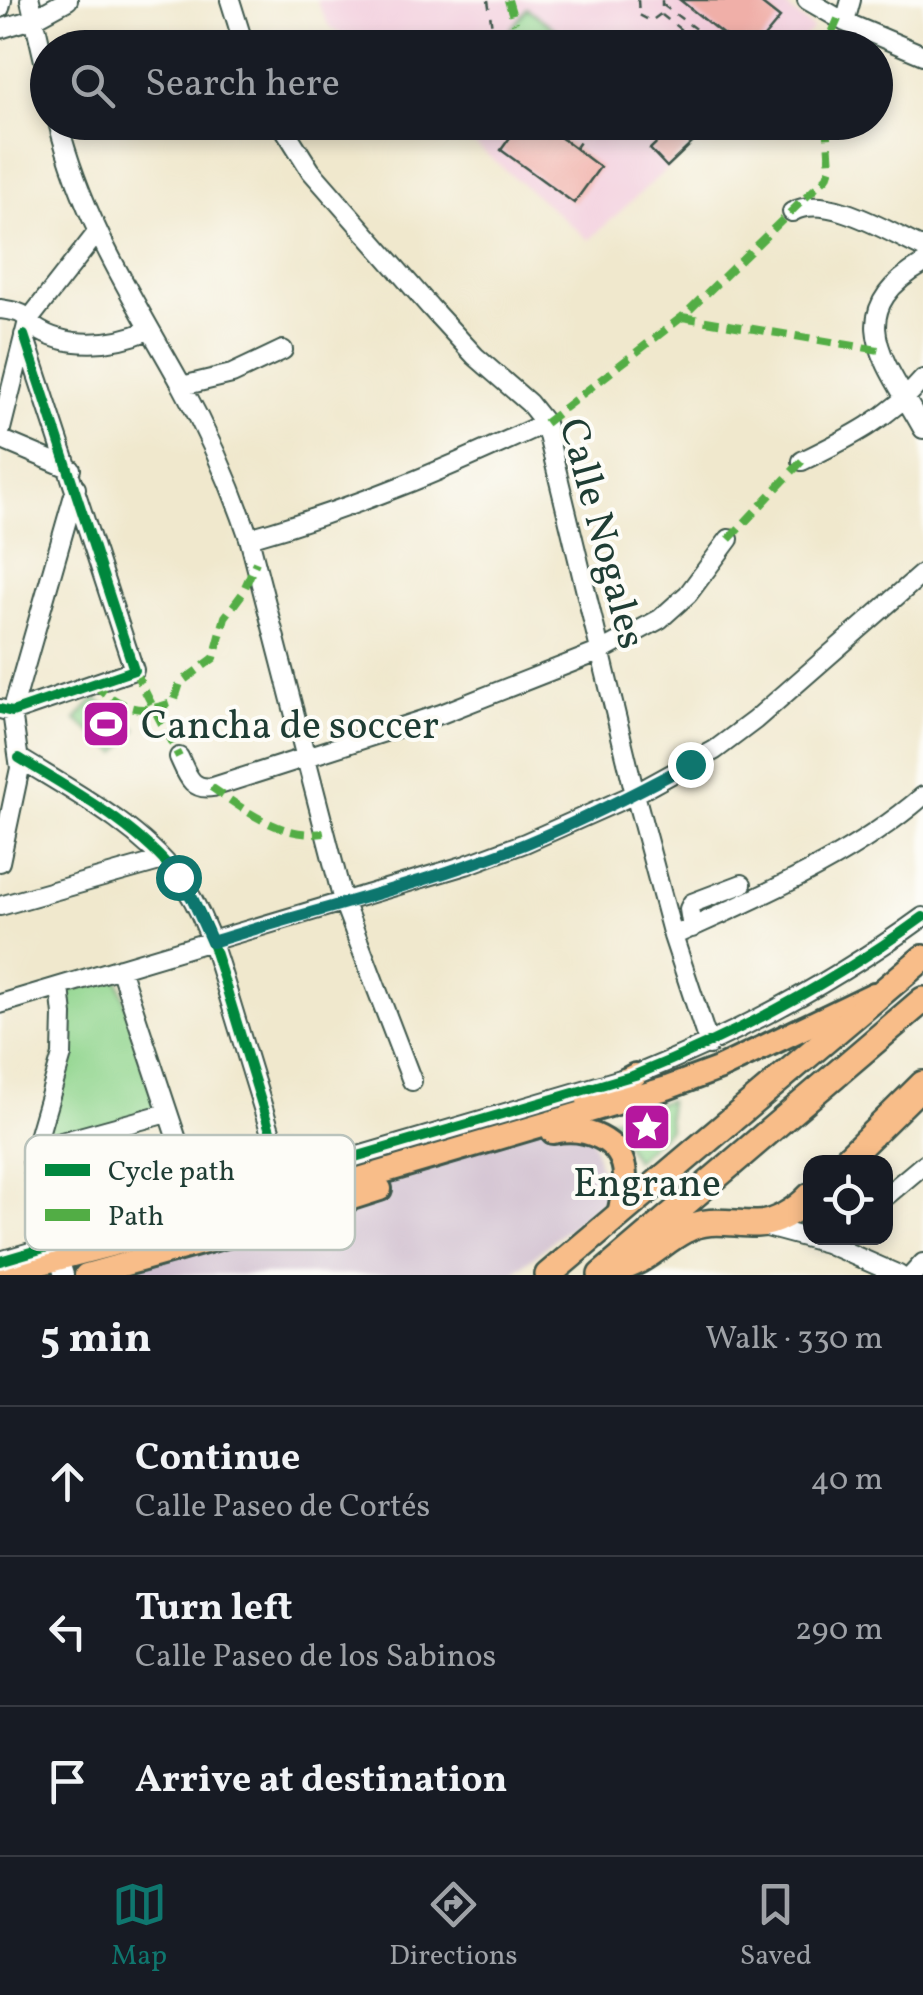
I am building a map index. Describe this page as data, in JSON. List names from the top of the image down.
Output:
{
  "streets": {
    "street": ["Calle Nogales"]
  },
  "places": {
    "sports": ["Cancha de soccer"],
    "place": ["Engrane"]
  },
  "legend": ["Cycle path", "Path"],
  "page": {
    "search": "Search here",
    "heading": ["5 min", "Walk · 330 m"],
    "list": [
      ["Continue", "Calle Paseo de Cortés", "40 m"],
      ["Turn left", "Calle Paseo de los Sabinos", "290 m"],
      "Arrive at destination"
    ],
    "nav": ["Map", "Directions", "Saved"]
  }
}
